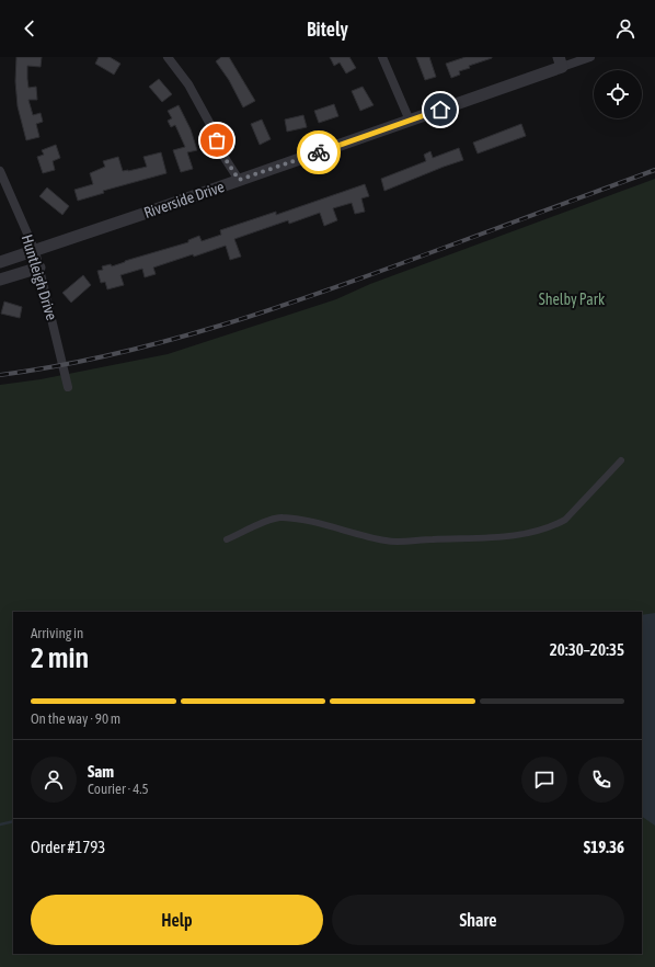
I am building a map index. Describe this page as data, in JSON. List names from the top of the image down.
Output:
{
  "streets": {
    "street": ["Riverside Drive", "Huntleigh Drive"]
  },
  "crossings": [
    ["Riverside Drive", "Huntleigh Drive"]
  ],
  "parks": ["Shelby Park"],
  "page": {
    "header": "Bitely",
    "heading": ["2 min", "Arriving in", "20:30–20:35"],
    "panel": [
      "Sam",
      "Courier · 4.5",
      "Order #1793",
      "$19.36"
    ],
    "bar": "On the way · 90 m",
    "buttons": ["Help", "Share"]
  }
}
